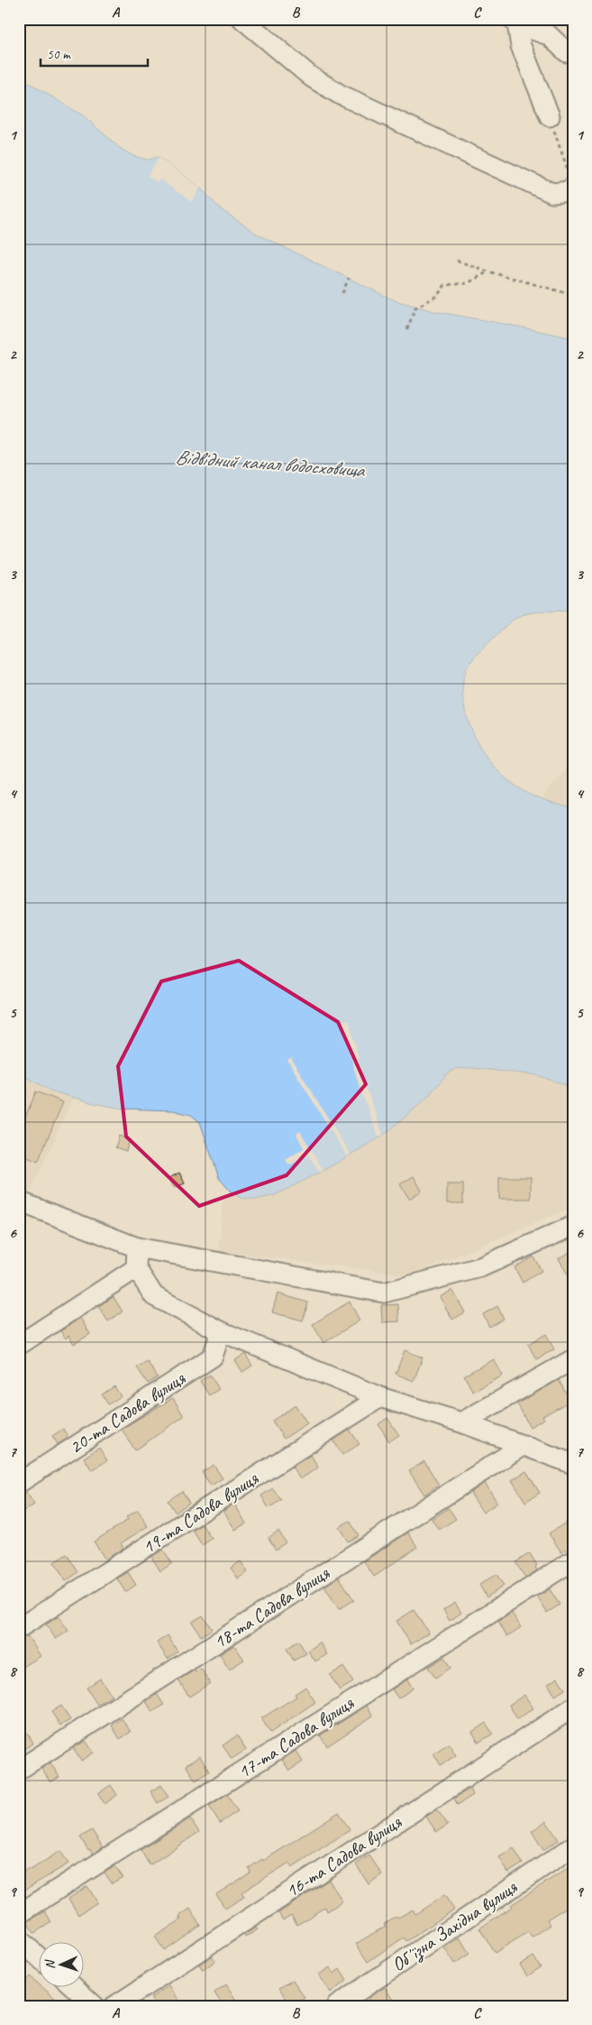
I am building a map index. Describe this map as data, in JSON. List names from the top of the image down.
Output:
{
  "streets": {
    "street": [
      "20-та Садова вулиця",
      "19-та Садова вулиця",
      "18-та Садова вулиця",
      "17-та Садова вулиця",
      "16-та Садова вулиця",
      "Обʼїзна Західна вулиця"
    ]
  },
  "water": ["Відвідний канал водосховища"],
  "scale_bar": "50 m",
  "north": "left",
  "grid": {
    "columns": ["A", "B", "C"],
    "rows": [
      "1",
      "2",
      "3",
      "4",
      "5",
      "6",
      "7",
      "8",
      "9"
    ]
  }
}
